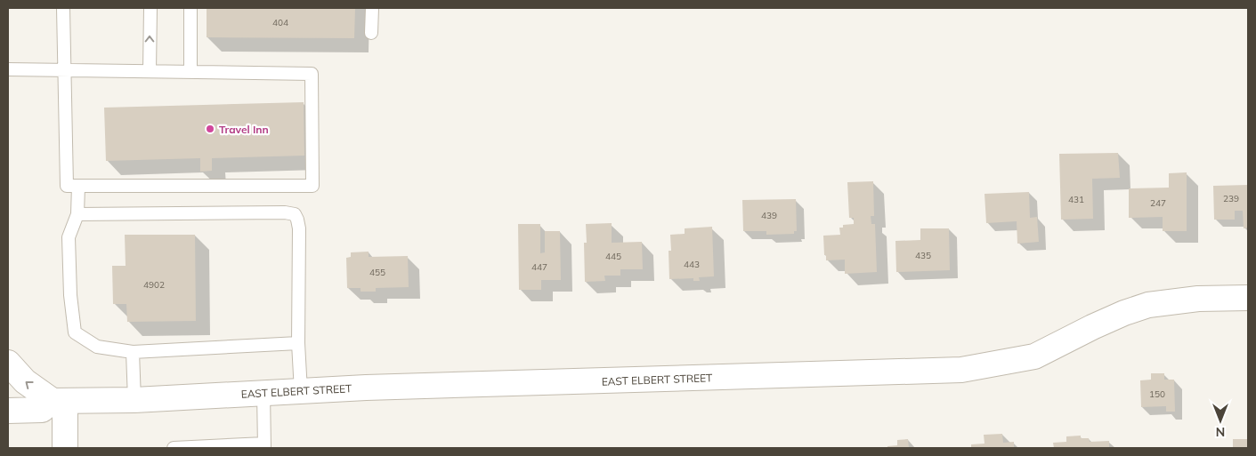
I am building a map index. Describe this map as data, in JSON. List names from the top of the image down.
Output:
{
  "streets": {
    "street": ["EAST ELBERT STREET"]
  },
  "places": ["Travel Inn"],
  "house_numbers": [
    "404",
    "239",
    "431",
    "247",
    "439",
    "435",
    "445",
    "443",
    "447",
    "455",
    "4902",
    "150"
  ],
  "north": "bottom"
}
